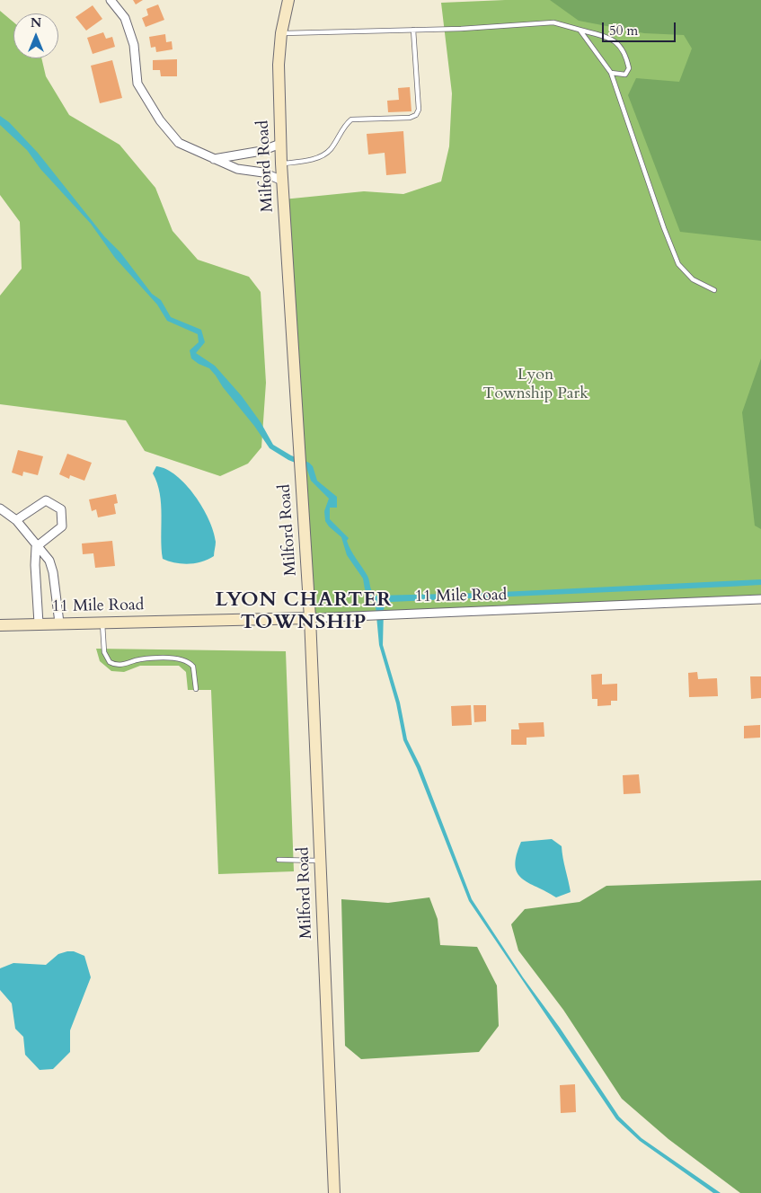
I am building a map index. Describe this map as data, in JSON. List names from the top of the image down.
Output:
{
  "streets": {
    "street": ["Milford Road", "11 Mile Road"]
  },
  "crossings": [
    ["Milford Road", "11 Mile Road"]
  ],
  "districts": ["LYON CHARTER TOWNSHIP"],
  "parks": ["Lyon Township Park"],
  "scale_bar": "50 m",
  "north": "top"
}
